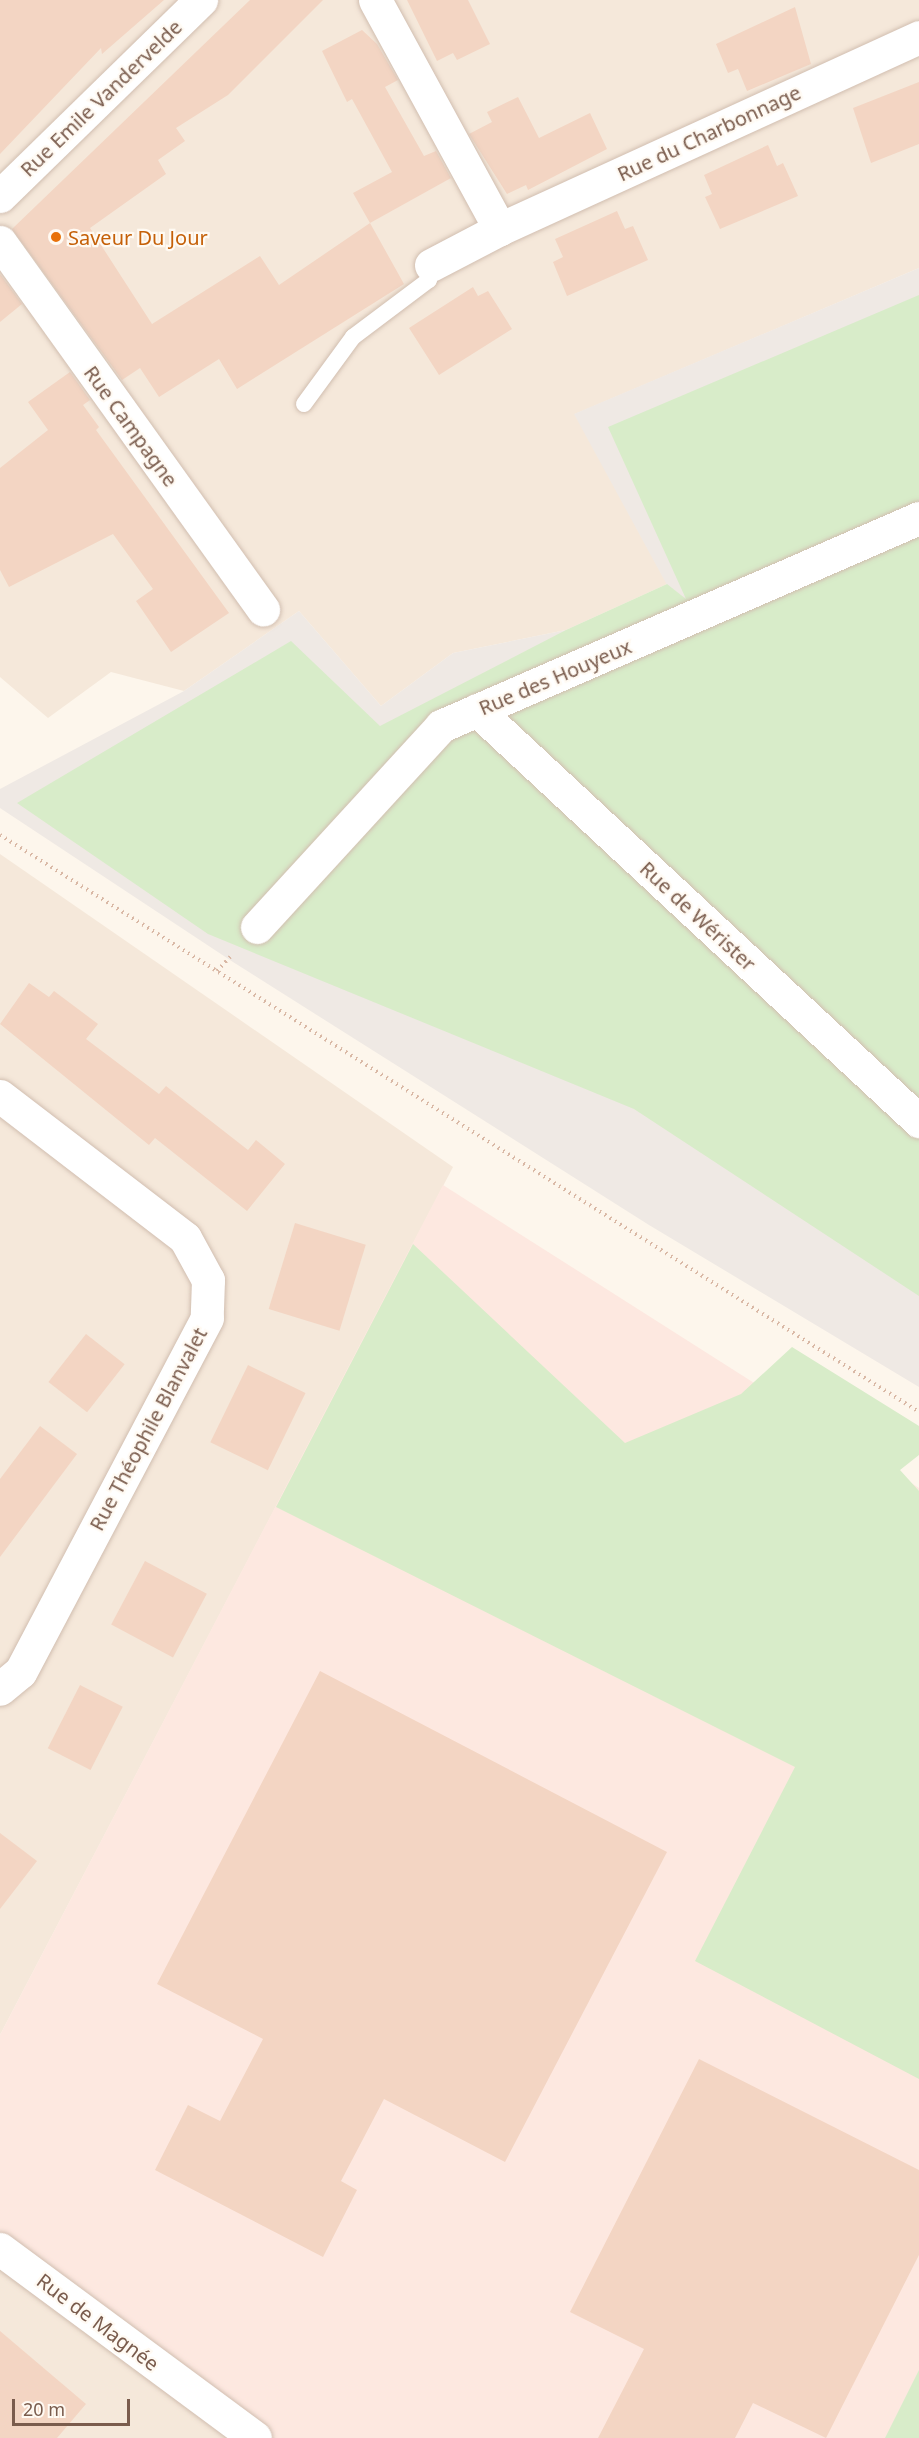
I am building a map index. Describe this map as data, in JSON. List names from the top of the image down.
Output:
{
  "streets": {
    "street": [
      "Rue Emile Vandervelde",
      "Rue du Charbonnage",
      "Rue Campagne",
      "Rue des Houyeux",
      "Rue de Wérister",
      "Rue Théophile Blanvalet",
      "Rue de Magnée"
    ]
  },
  "crossings": [
    ["Rue des Houyeux", "Rue de Wérister"]
  ],
  "places": ["Saveur Du Jour"],
  "scale_bar": "20 m"
}
